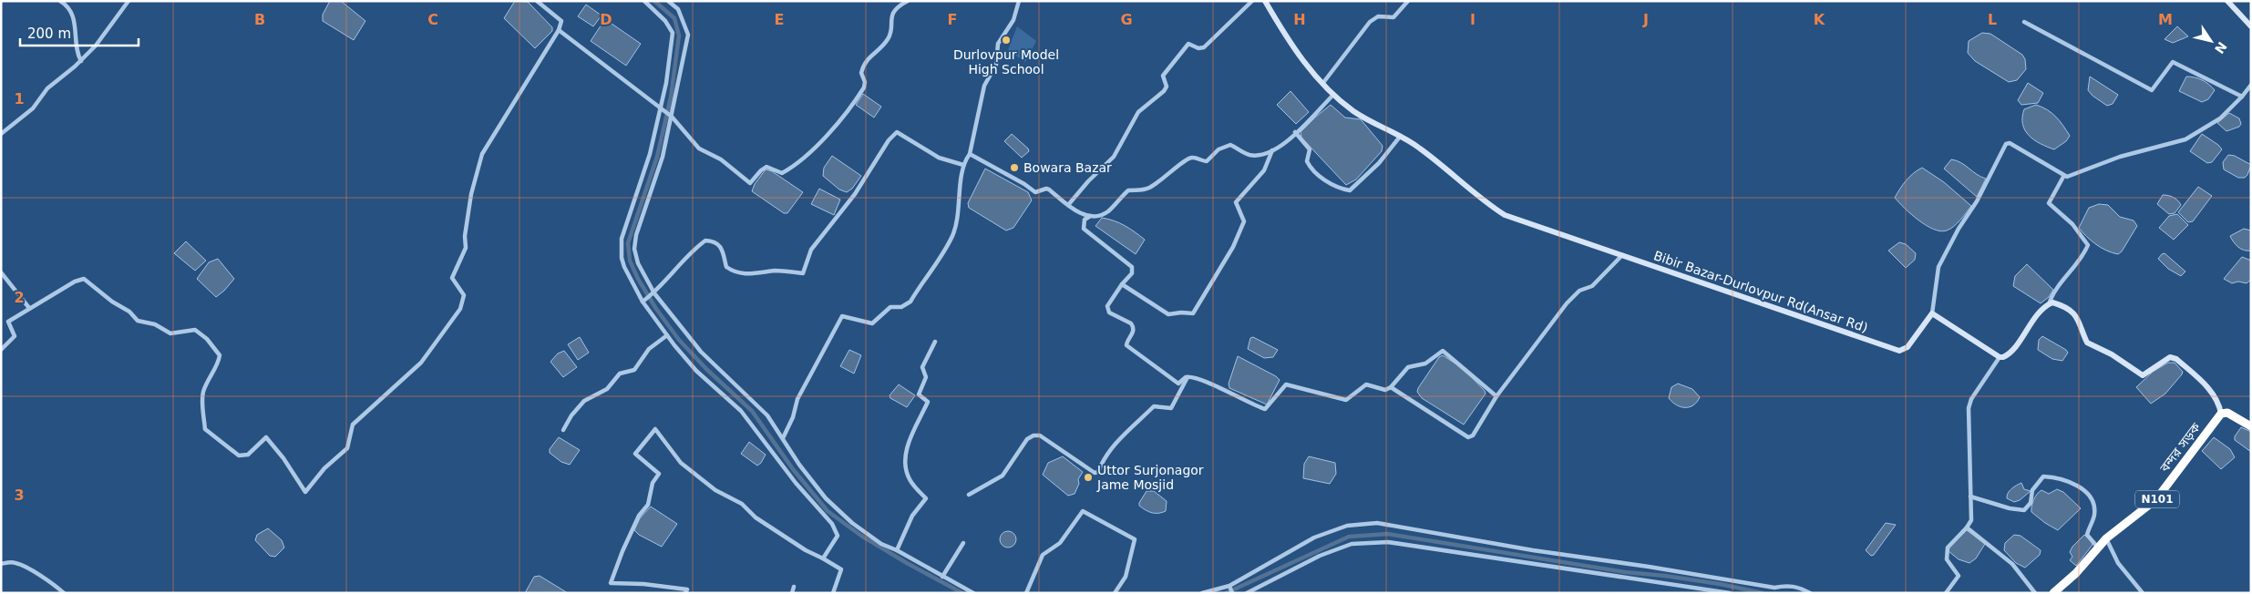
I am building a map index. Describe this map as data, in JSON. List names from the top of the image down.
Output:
{
  "streets": {
    "highway": ["বন্দর সড়ক", "N101"],
    "street": ["Bibir Bazar-Durlovpur Rd(Ansar Rd)"]
  },
  "places": ["Durlovpur Model High School", "Bowara Bazar", "Uttor Surjonagor Jame Mosjid"],
  "scale_bar": "200 m",
  "north": "bottom right",
  "grid": {
    "columns": [
      "B",
      "C",
      "D",
      "E",
      "F",
      "G",
      "H",
      "I",
      "J",
      "K",
      "L",
      "M"
    ],
    "rows": ["1", "2", "3"]
  }
}
